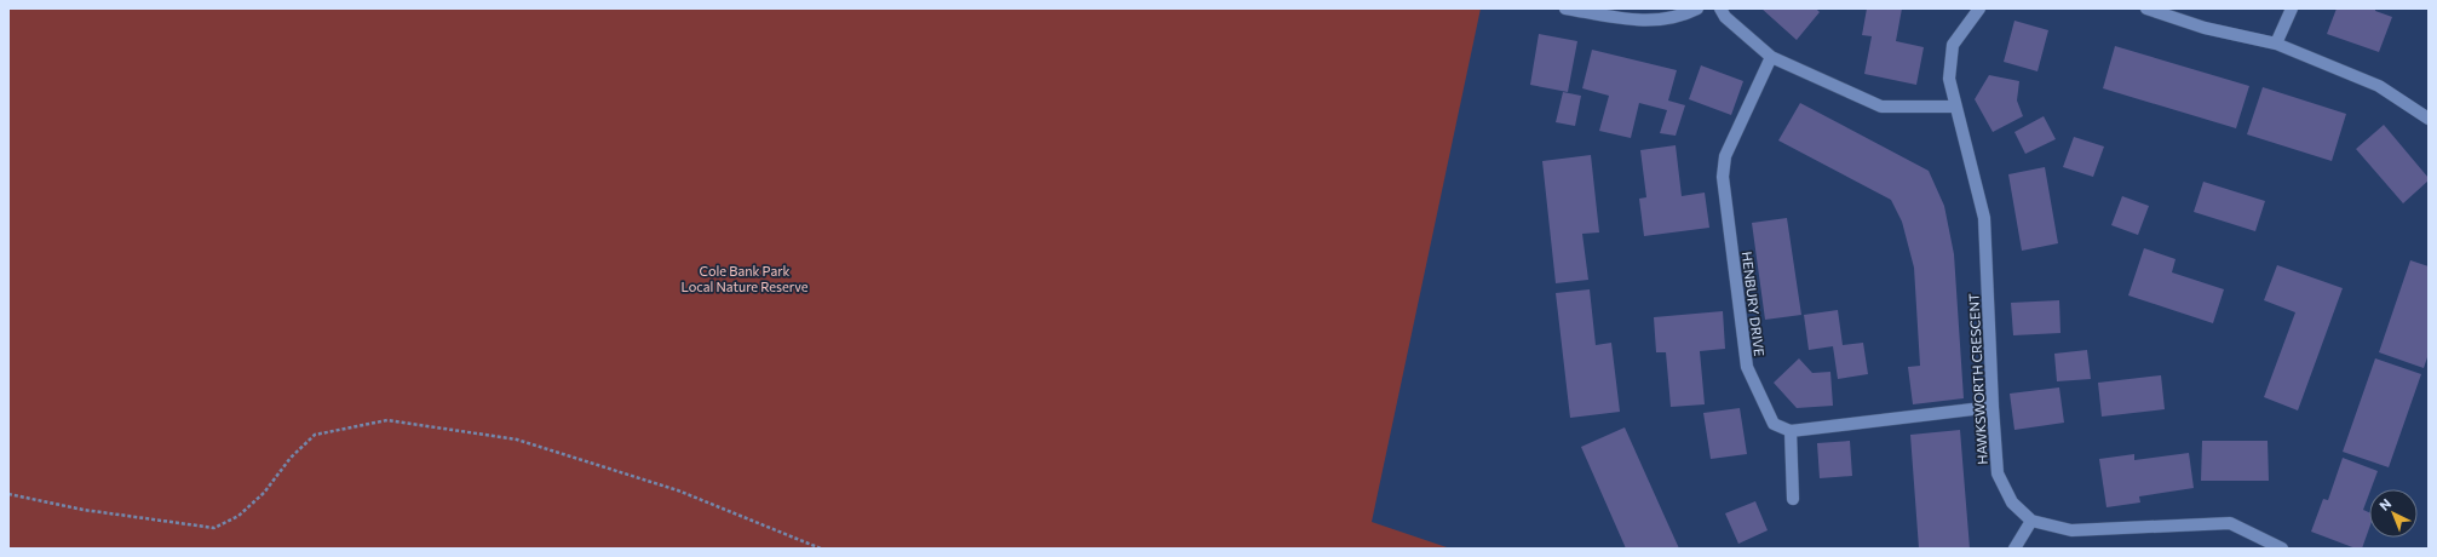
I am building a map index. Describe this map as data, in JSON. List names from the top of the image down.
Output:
{
  "streets": {
    "street": ["HENBURY DRIVE", "HAWKSWORTH CRESCENT"]
  },
  "parks": ["Cole Bank Park Local Nature Reserve"],
  "north": "top left"
}
